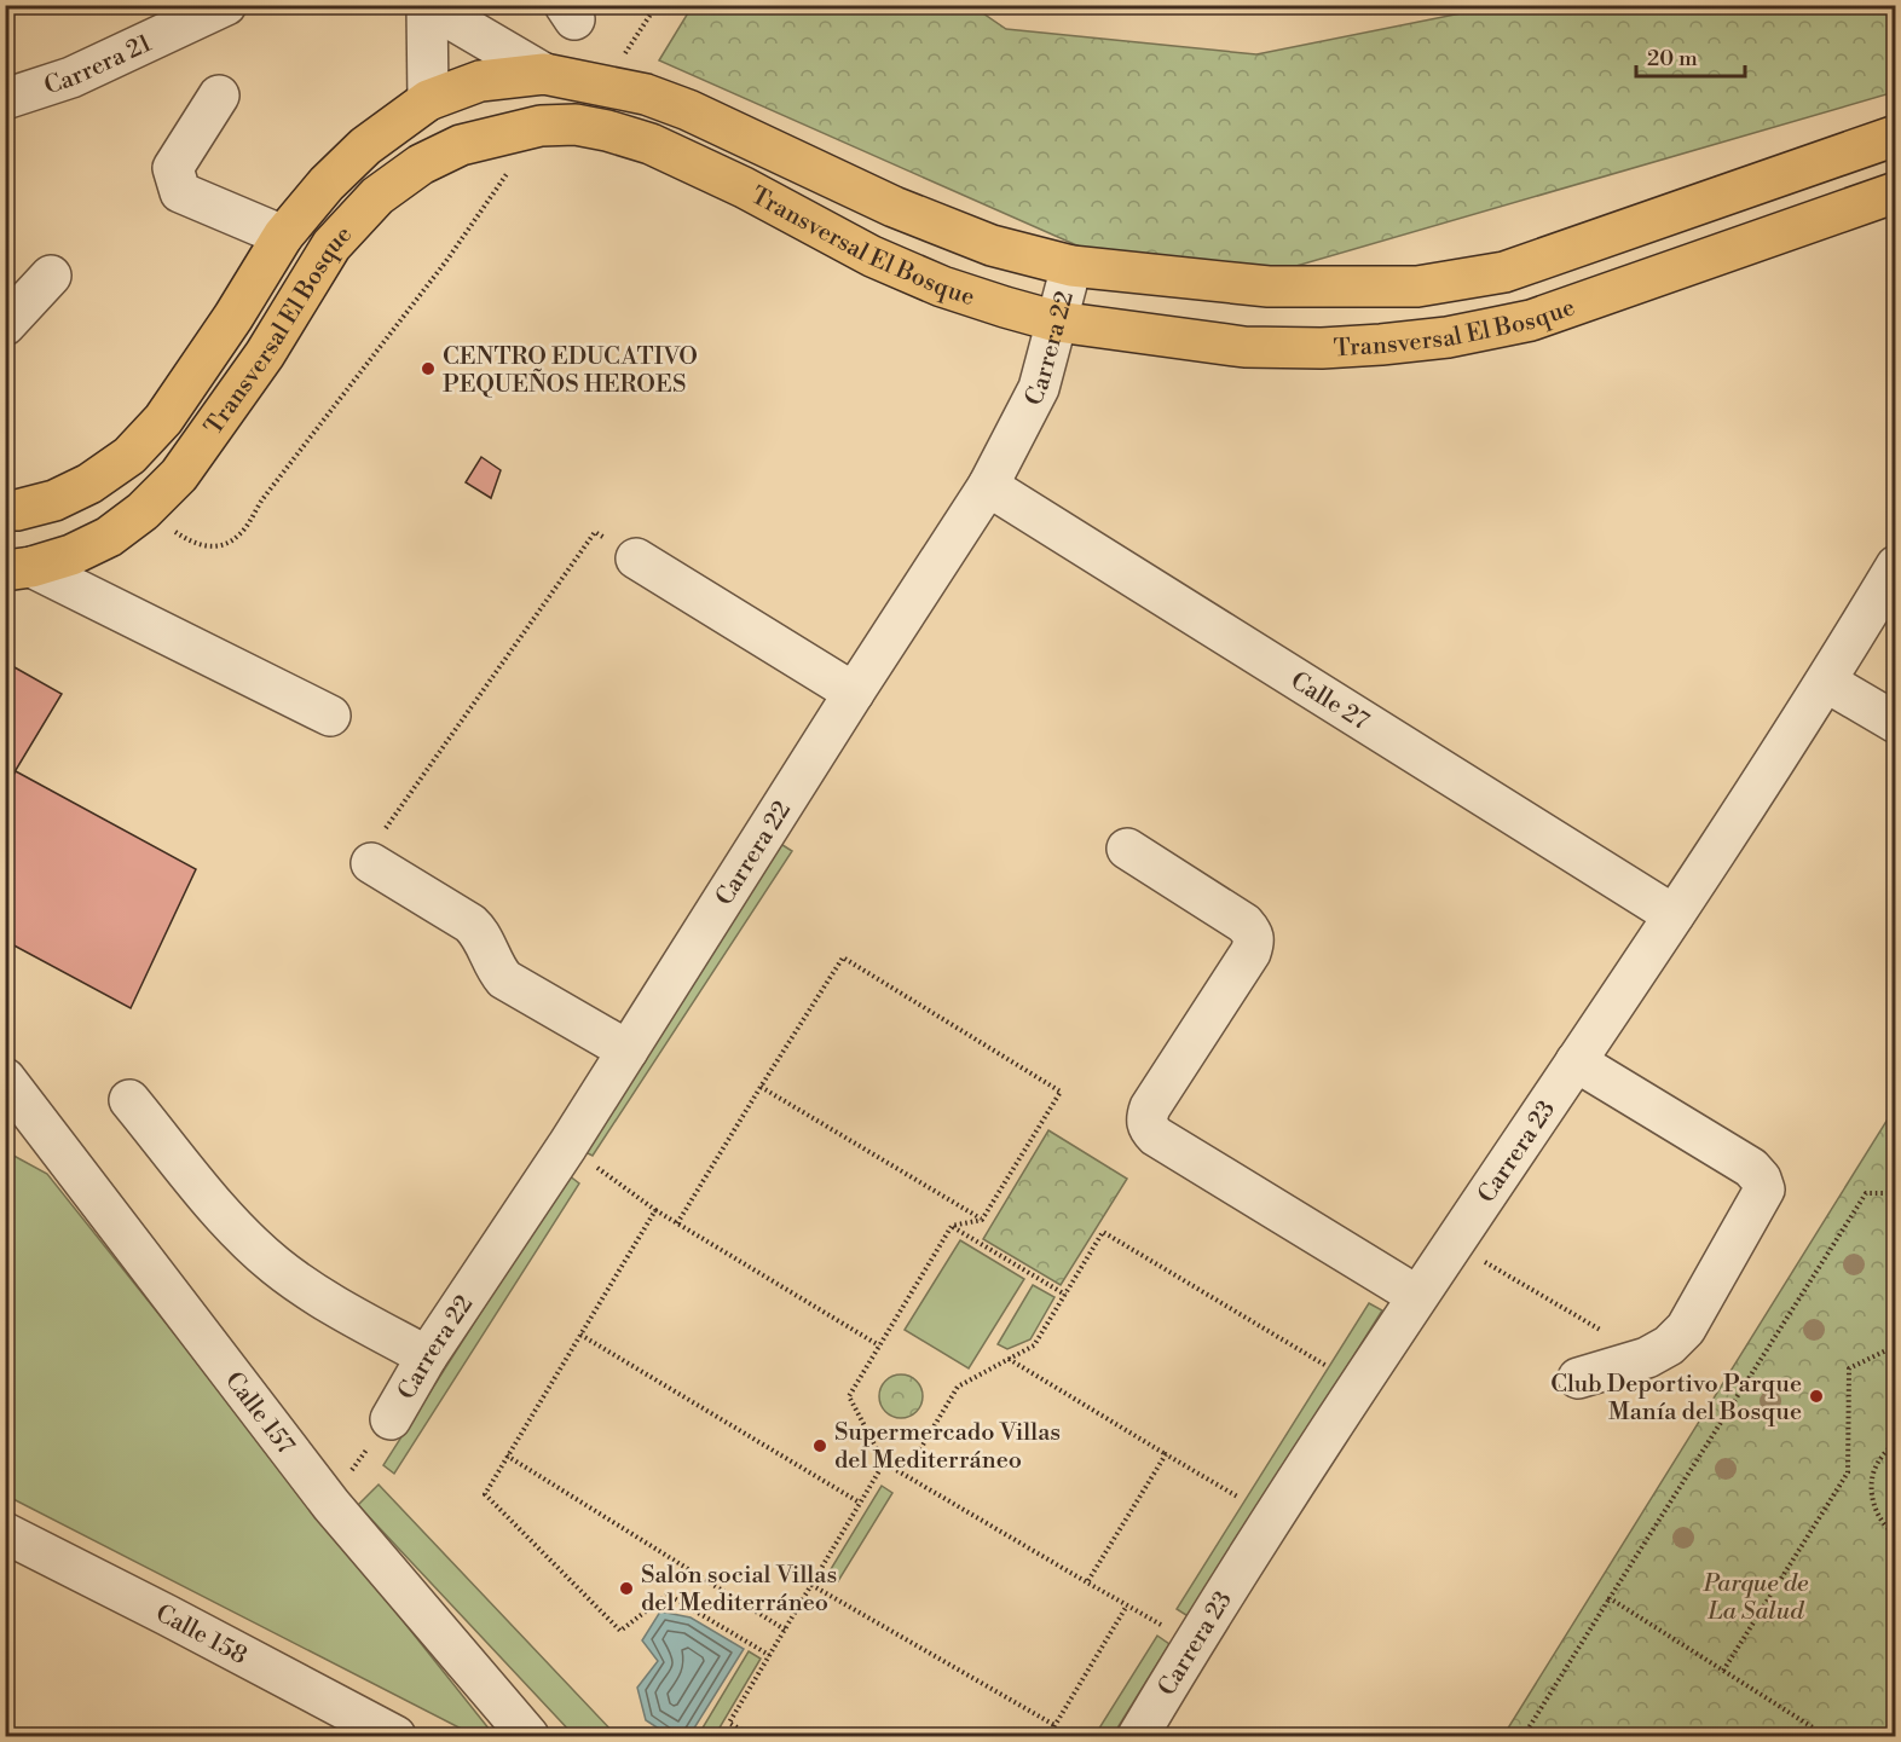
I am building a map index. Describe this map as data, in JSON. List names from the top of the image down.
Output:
{
  "streets": {
    "main road": ["Transversal El Bosque"],
    "street": [
      "Carrera 21",
      "Carrera 22",
      "Calle 27",
      "Carrera 23",
      "Calle 157",
      "Calle 158"
    ]
  },
  "crossings": [
    ["Transversal El Bosque", "Carrera 22"],
    ["Carrera 22", "Calle 27"],
    ["Calle 27", "Carrera 23"]
  ],
  "parks": ["Parque de La Salud"],
  "places": [
    "CENTRO EDUCATIVO PEQUEÑOS HEROES",
    "Club Deportivo Parque Manía del Bosque",
    "Supermercado Villas del Mediterráneo",
    "Salon social Villas del Mediterráneo"
  ],
  "scale_bar": "20 m"
}
